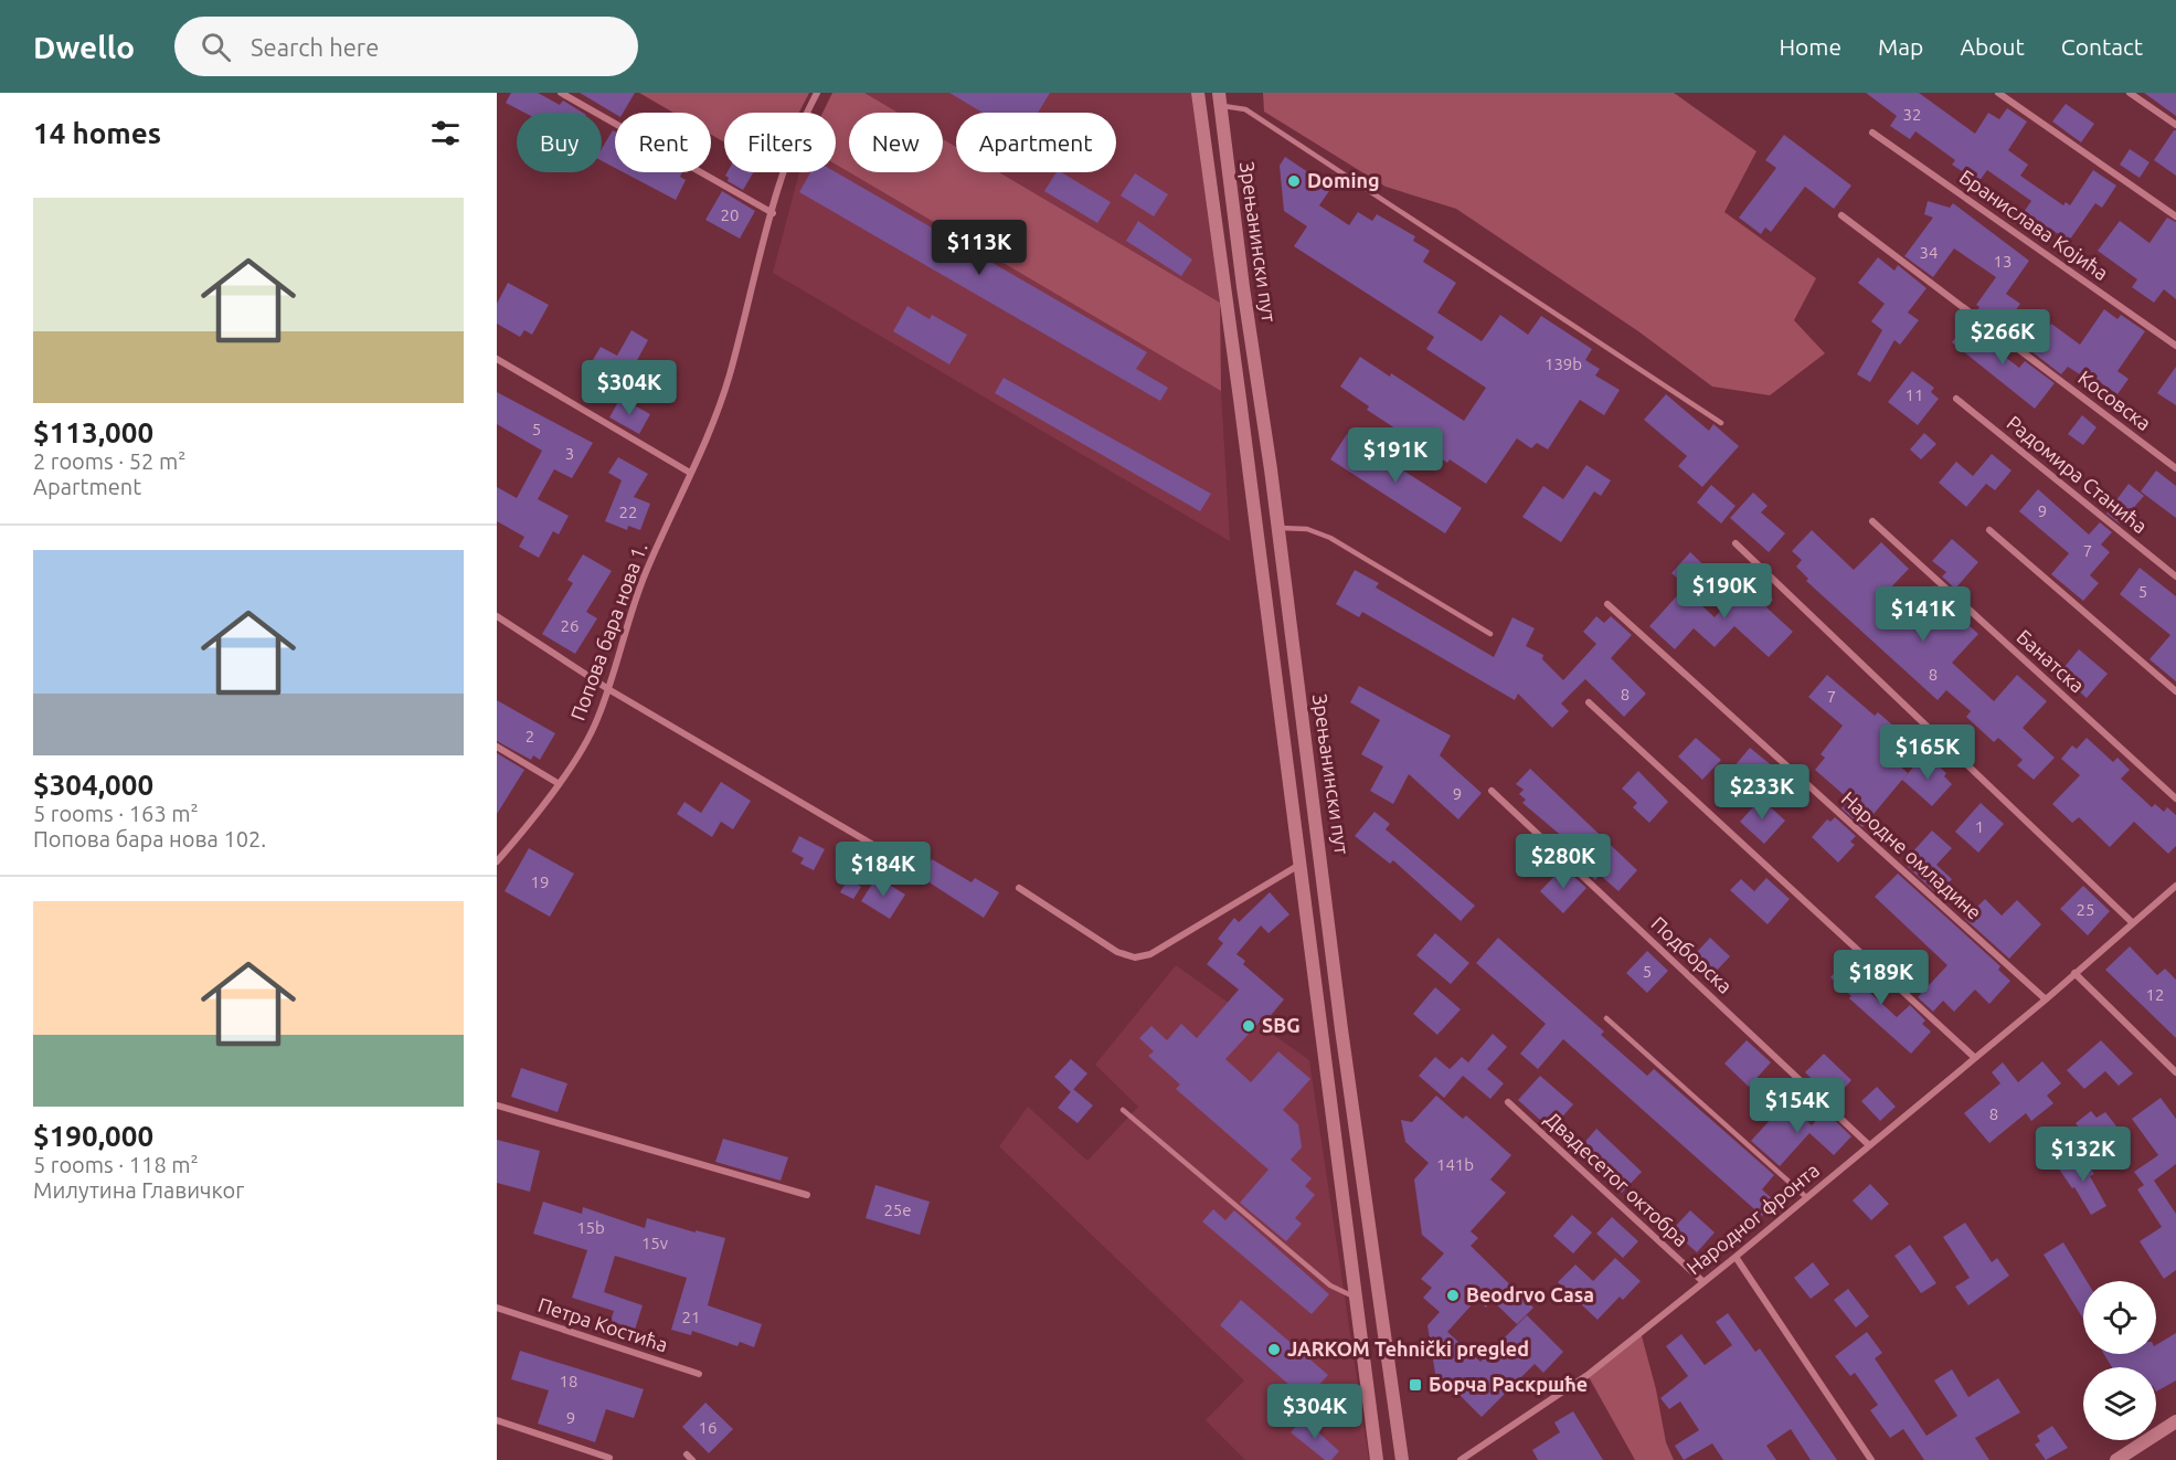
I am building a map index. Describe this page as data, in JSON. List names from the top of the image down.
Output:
{
  "streets": {
    "main road": ["Зрењанински пут"],
    "street": [
      "Бранислава Којића",
      "Косовска",
      "Радомира Станића",
      "Попова бара нова 1.",
      "Банатска",
      "Народне омладине",
      "Подборска",
      "Двадесетог октобра",
      "Народног фронта",
      "Петра Костића"
    ]
  },
  "crossings": [
    ["Народне омладине", "Народног фронта"],
    ["Подборска", "Народног фронта"],
    ["Двадесетог октобра", "Народног фронта"]
  ],
  "places": {
    "other": [
      "Doming",
      "SBG",
      "Beodrvo Casa",
      "JARKOM Tehnički pregled"
    ],
    "transit": ["Борча Раскршће"]
  },
  "house_numbers": [
    "32",
    "20",
    "34",
    "13",
    "139b",
    "11",
    "5",
    "3",
    "9",
    "22",
    "7",
    "5",
    "26",
    "8",
    "8",
    "7",
    "2",
    "9",
    "1",
    "19",
    "25",
    "5",
    "12",
    "8",
    "141b",
    "25e",
    "15b",
    "15v",
    "21",
    "18",
    "9",
    "16"
  ],
  "page": {
    "header": "Dwello",
    "search": "Search here",
    "nav": [
      "Home",
      "Map",
      "About",
      "Contact"
    ],
    "heading": "14 homes",
    "chip": [
      "Buy",
      "Rent",
      "Filters",
      "New",
      "Apartment"
    ],
    "list": [
      {
        "name": "$113,000",
        "note": "2 rooms · 52 m² · Apartment"
      },
      {
        "name": "$304,000",
        "note": "5 rooms · 163 m² · Попова бара нова 102."
      },
      {
        "name": "$190,000",
        "note": "5 rooms · 118 m² · Милутина Главичког"
      }
    ],
    "price": [
      "$113K",
      "$266K",
      "$304K",
      "$191K",
      "$190K",
      "$141K",
      "$165K",
      "$233K",
      "$280K",
      "$184K",
      "$189K",
      "$154K",
      "$132K",
      "$304K"
    ]
  }
}
